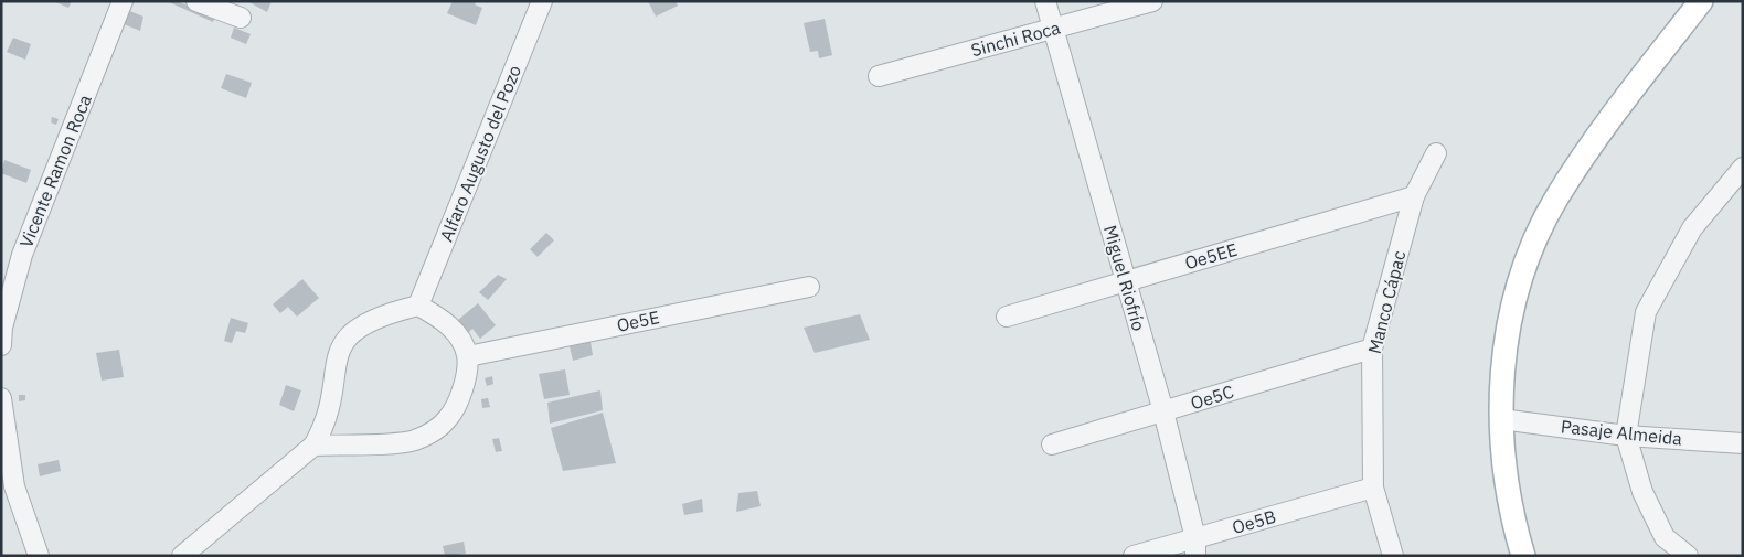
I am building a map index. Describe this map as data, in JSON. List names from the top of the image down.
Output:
{
  "streets": {
    "street": [
      "Sinchi Roca",
      "Alfaro Augusto del Pozo",
      "Vicente Ramon Roca",
      "Oe5EE",
      "Miguel Riofrío",
      "Manco Cápac",
      "Oe5E",
      "Oe5C",
      "Pasaje Almeida",
      "Oe5B"
    ]
  },
  "crossings": [
    ["Sinchi Roca", "Miguel Riofrío"],
    ["Oe5EE", "Miguel Riofrío"],
    ["Oe5EE", "Manco Cápac"],
    ["Miguel Riofrío", "Oe5C"],
    ["Miguel Riofrío", "Oe5B"],
    ["Manco Cápac", "Oe5C"],
    ["Manco Cápac", "Oe5B"]
  ]
}
